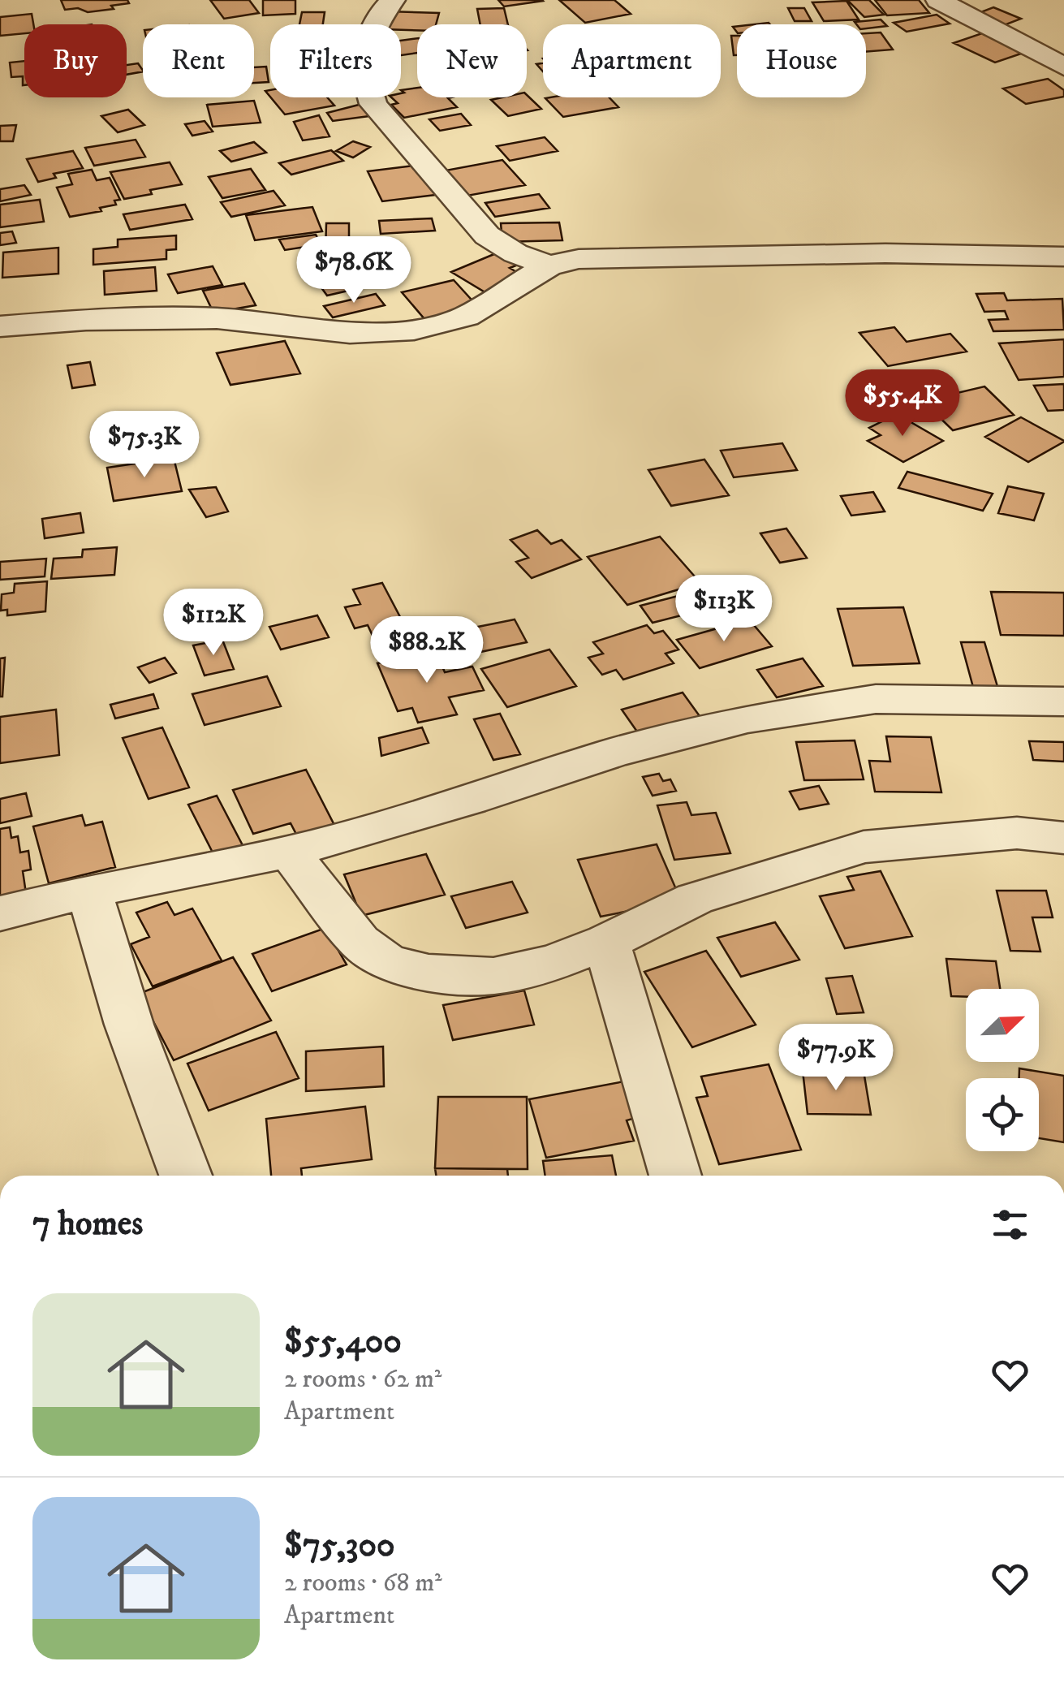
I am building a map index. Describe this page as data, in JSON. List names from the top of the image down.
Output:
{
  "north": "top right",
  "page": {
    "chip": [
      "Buy",
      "Rent",
      "Filters",
      "New",
      "Apartment",
      "House"
    ],
    "price": [
      "$78.6K",
      "$55.4K",
      "$75.3K",
      "$113K",
      "$112K",
      "$88.2K",
      "$77.9K"
    ],
    "heading": "7 homes",
    "list": [
      {
        "name": "$55,400",
        "note": "2 rooms · 62 m² · Apartment"
      },
      {
        "name": "$75,300",
        "note": "2 rooms · 68 m² · Apartment"
      }
    ]
  }
}
